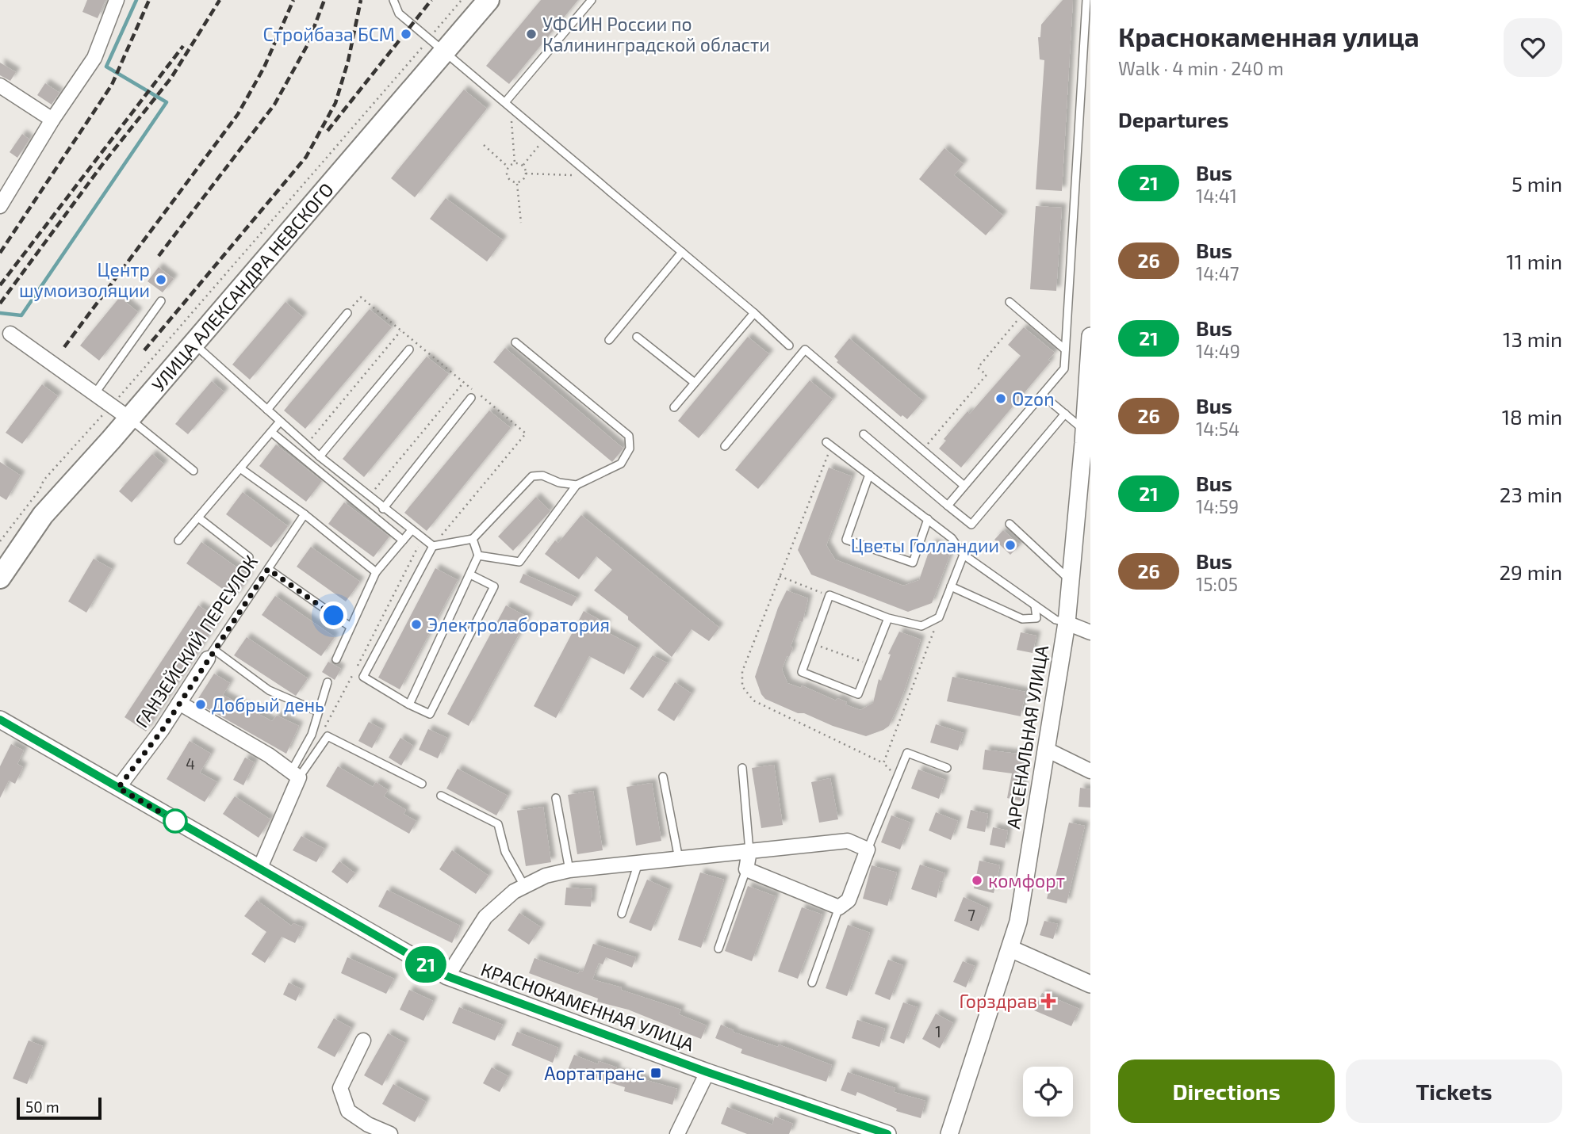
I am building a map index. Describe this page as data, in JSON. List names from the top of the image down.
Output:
{
  "streets": {
    "main road": ["УЛИЦА АЛЕКСАНДРА НЕВСКОГО"],
    "street": ["ГАНЗЕЙСКИЙ ПЕРЕУЛОК", "АРСЕНАЛЬНАЯ УЛИЦА", "КРАСНОКАМЕННАЯ УЛИЦА"]
  },
  "crossings": [
    ["ГАНЗЕЙСКИЙ ПЕРЕУЛОК", "КРАСНОКАМЕННАЯ УЛИЦА"]
  ],
  "places": {
    "other": [
      "Стройбаза БСМ",
      "УФСИН России по Калининградской области",
      "Центр шумоизоляции",
      "Ozon",
      "Цветы Голландии",
      "Электролаборатория",
      "Добрый день",
      "комфорт"
    ],
    "health": ["Горздрав"],
    "transit": ["Аортатранс"]
  },
  "lines": ["bus line 21"],
  "house_numbers": ["4", "7", "1"],
  "scale_bar": "50 m",
  "page": {
    "on_map": "21",
    "heading": [
      ["Краснокаменная улица", "Walk · 4 min · 240 m"],
      "Departures"
    ],
    "list": [
      {
        "mark": "21",
        "name": "Bus",
        "note": "14:41",
        "value": "5 min"
      },
      {
        "mark": "26",
        "name": "Bus",
        "note": "14:47",
        "value": "11 min"
      },
      {
        "mark": "21",
        "name": "Bus",
        "note": "14:49",
        "value": "13 min"
      },
      {
        "mark": "26",
        "name": "Bus",
        "note": "14:54",
        "value": "18 min"
      },
      {
        "mark": "21",
        "name": "Bus",
        "note": "14:59",
        "value": "23 min"
      },
      {
        "mark": "26",
        "name": "Bus",
        "note": "15:05",
        "value": "29 min"
      }
    ],
    "buttons": ["Directions", "Tickets"],
    "scale": "50 m"
  }
}
